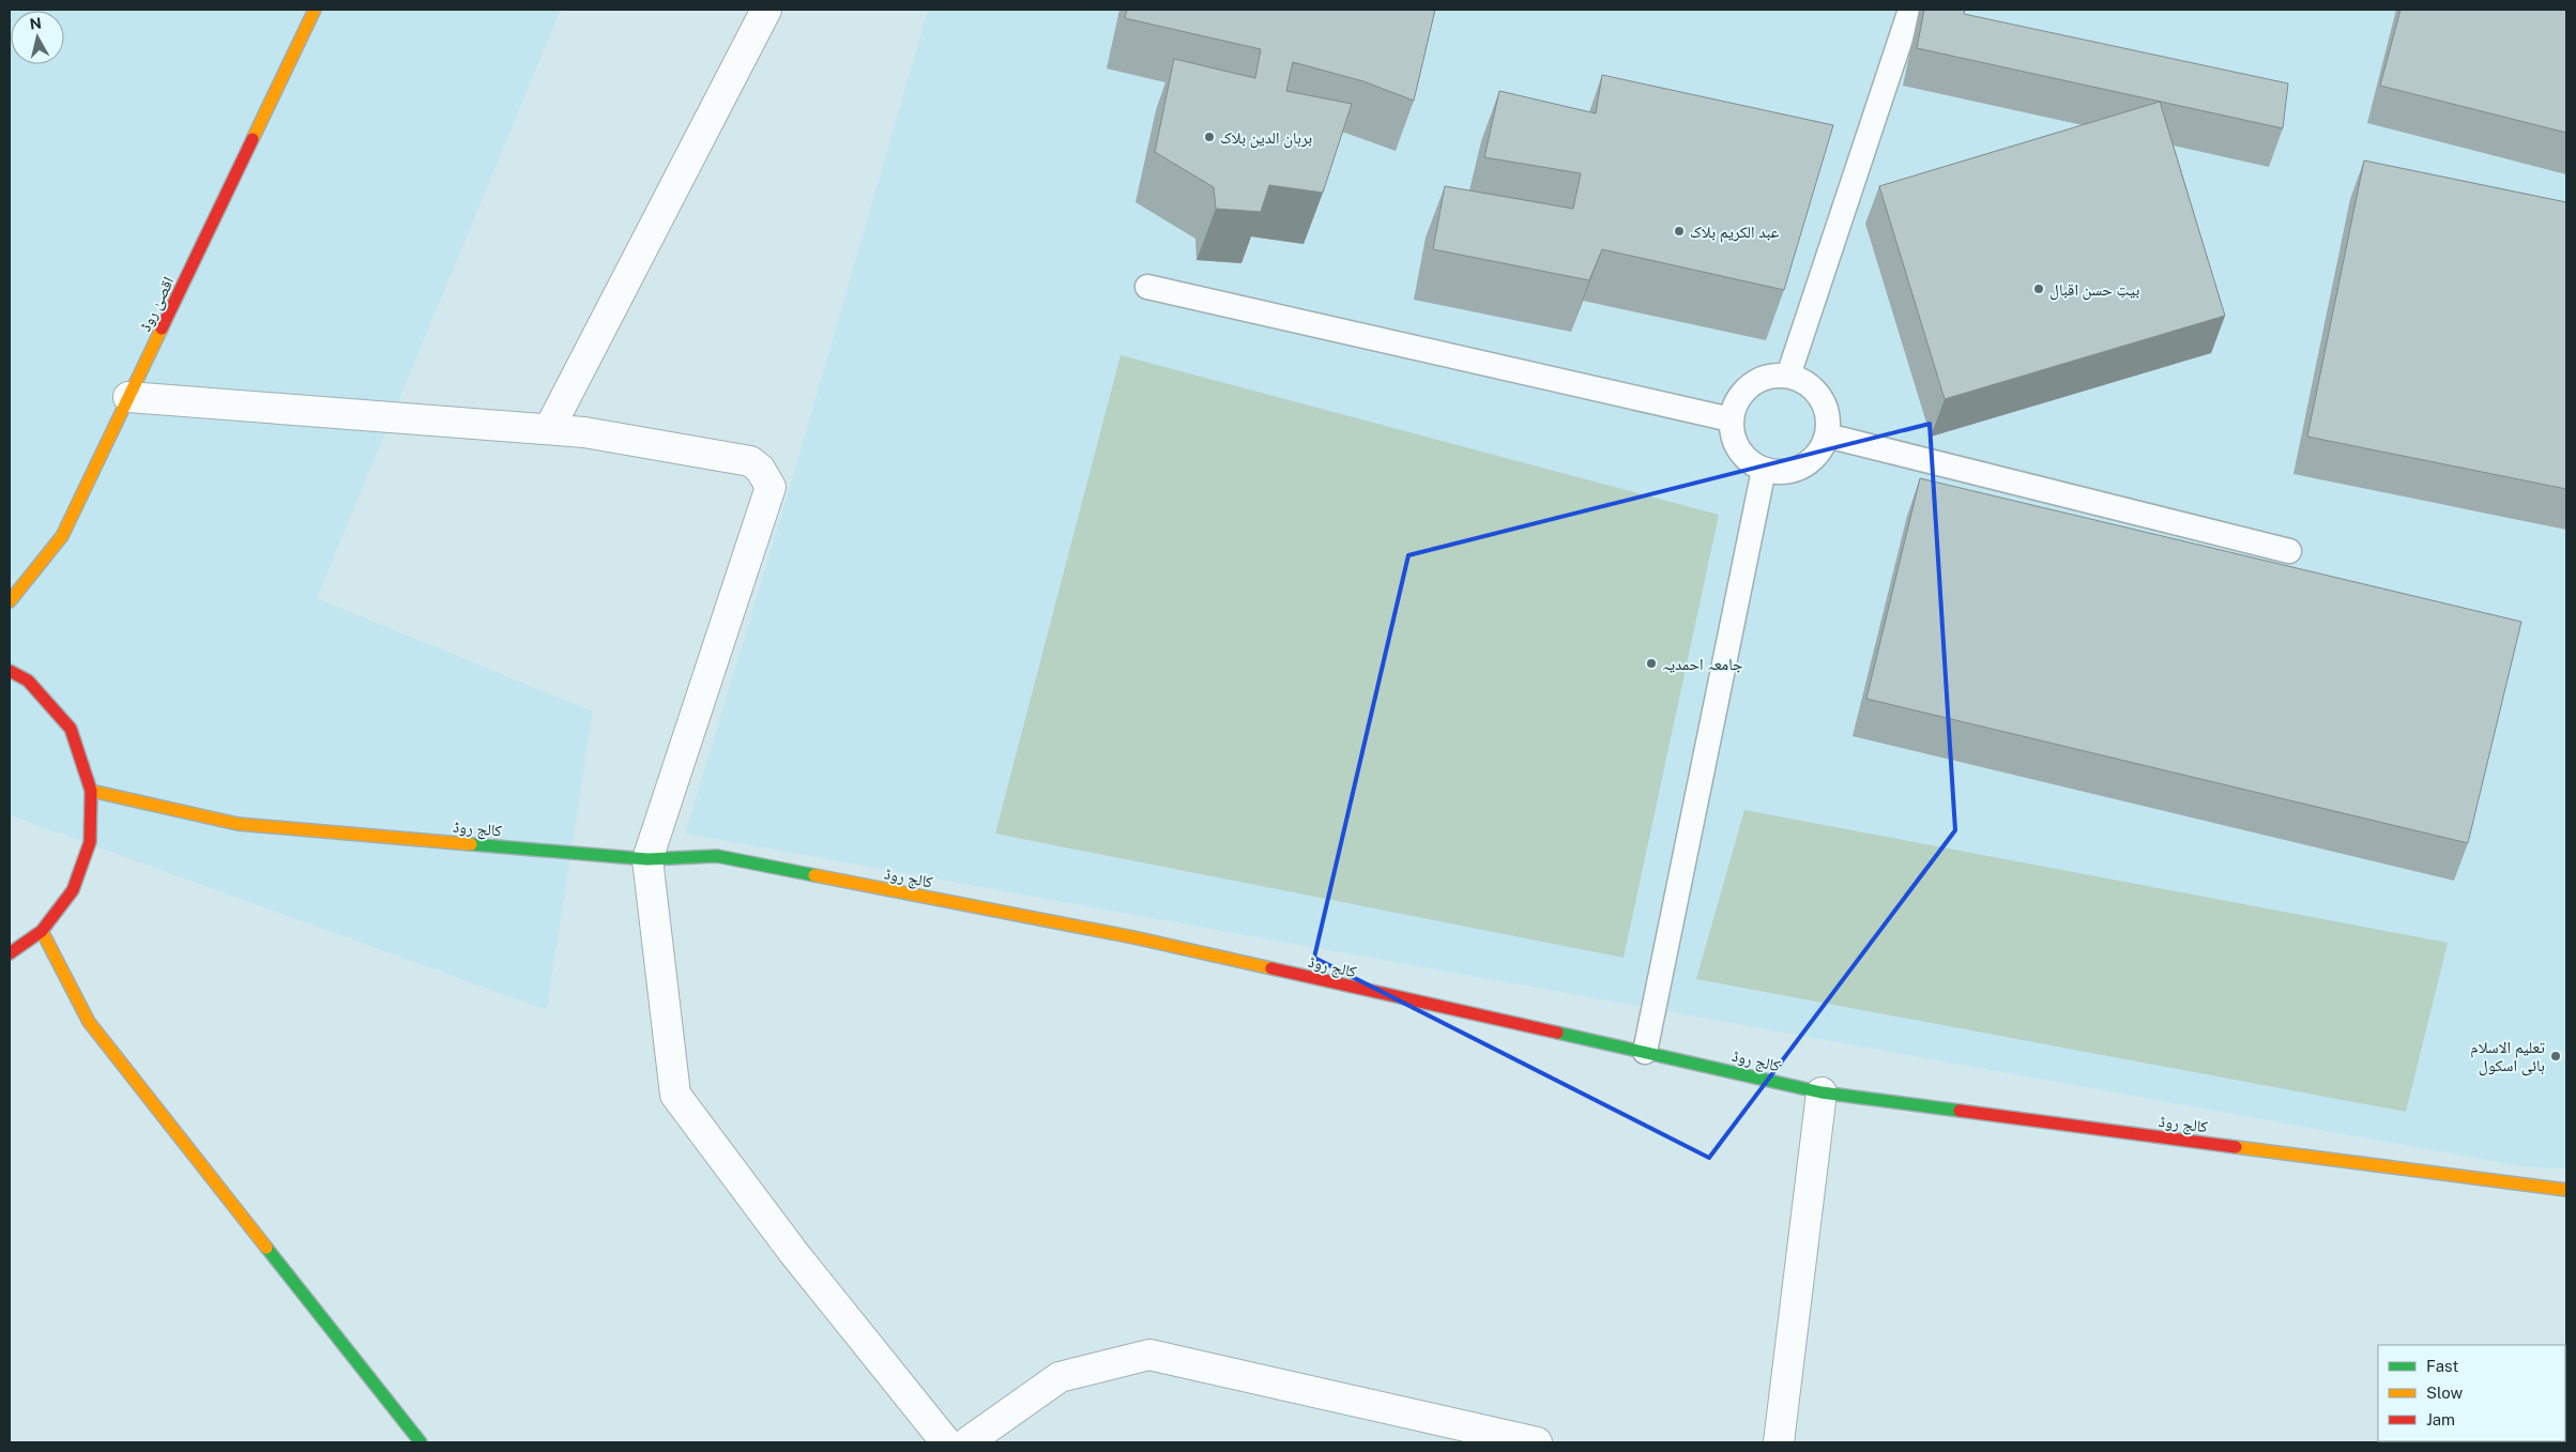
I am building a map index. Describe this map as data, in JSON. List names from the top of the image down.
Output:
{
  "streets": {
    "main road": ["اقصیٰ روڈ", "کالج روڈ"]
  },
  "places": [
    "برہان الدین بلاک",
    "عبد الکریم بلاک",
    "بیتِ حسن اقبال",
    "جامعہ احمدیہ",
    "تعلیم الاسلام ہائی اسکول"
  ],
  "legend": ["Fast", "Slow", "Jam"],
  "north": "top"
}
